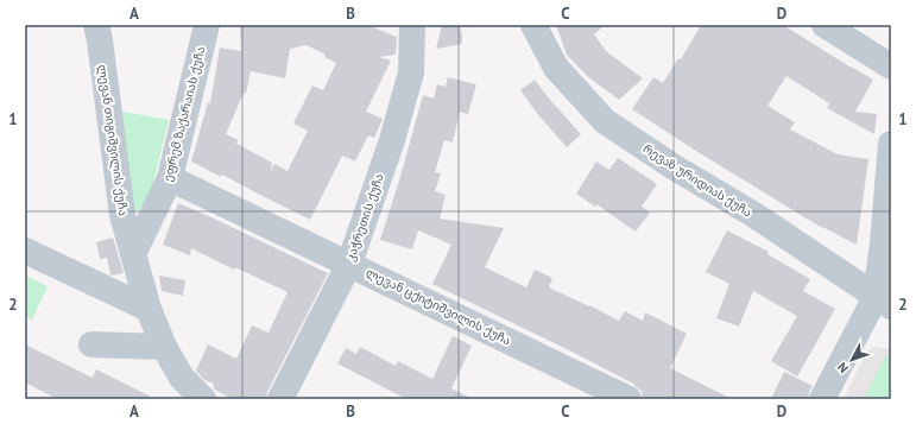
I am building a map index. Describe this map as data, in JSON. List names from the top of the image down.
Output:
{
  "streets": {
    "street": [
      "ეფრემ ზაქარაიას ქუჩა",
      "ლევან თიგიშვილის ქუჩა",
      "რევაზ ურიდიას ქუჩა",
      "კაჭრეთის ქუჩა",
      "ლევან ცქიტიშვილის ქუჩა"
    ]
  },
  "crossings": [
    ["ეფრემ ზაქარაიას ქუჩა", "ლევან თიგიშვილის ქუჩა"],
    ["ეფრემ ზაქარაიას ქუჩა", "ლევან ცქიტიშვილის ქუჩა"],
    ["კაჭრეთის ქუჩა", "ლევან ცქიტიშვილის ქუჩა"]
  ],
  "north": "bottom left",
  "grid": {
    "columns": [
      "A",
      "B",
      "C",
      "D"
    ],
    "rows": ["1", "2"]
  }
}
